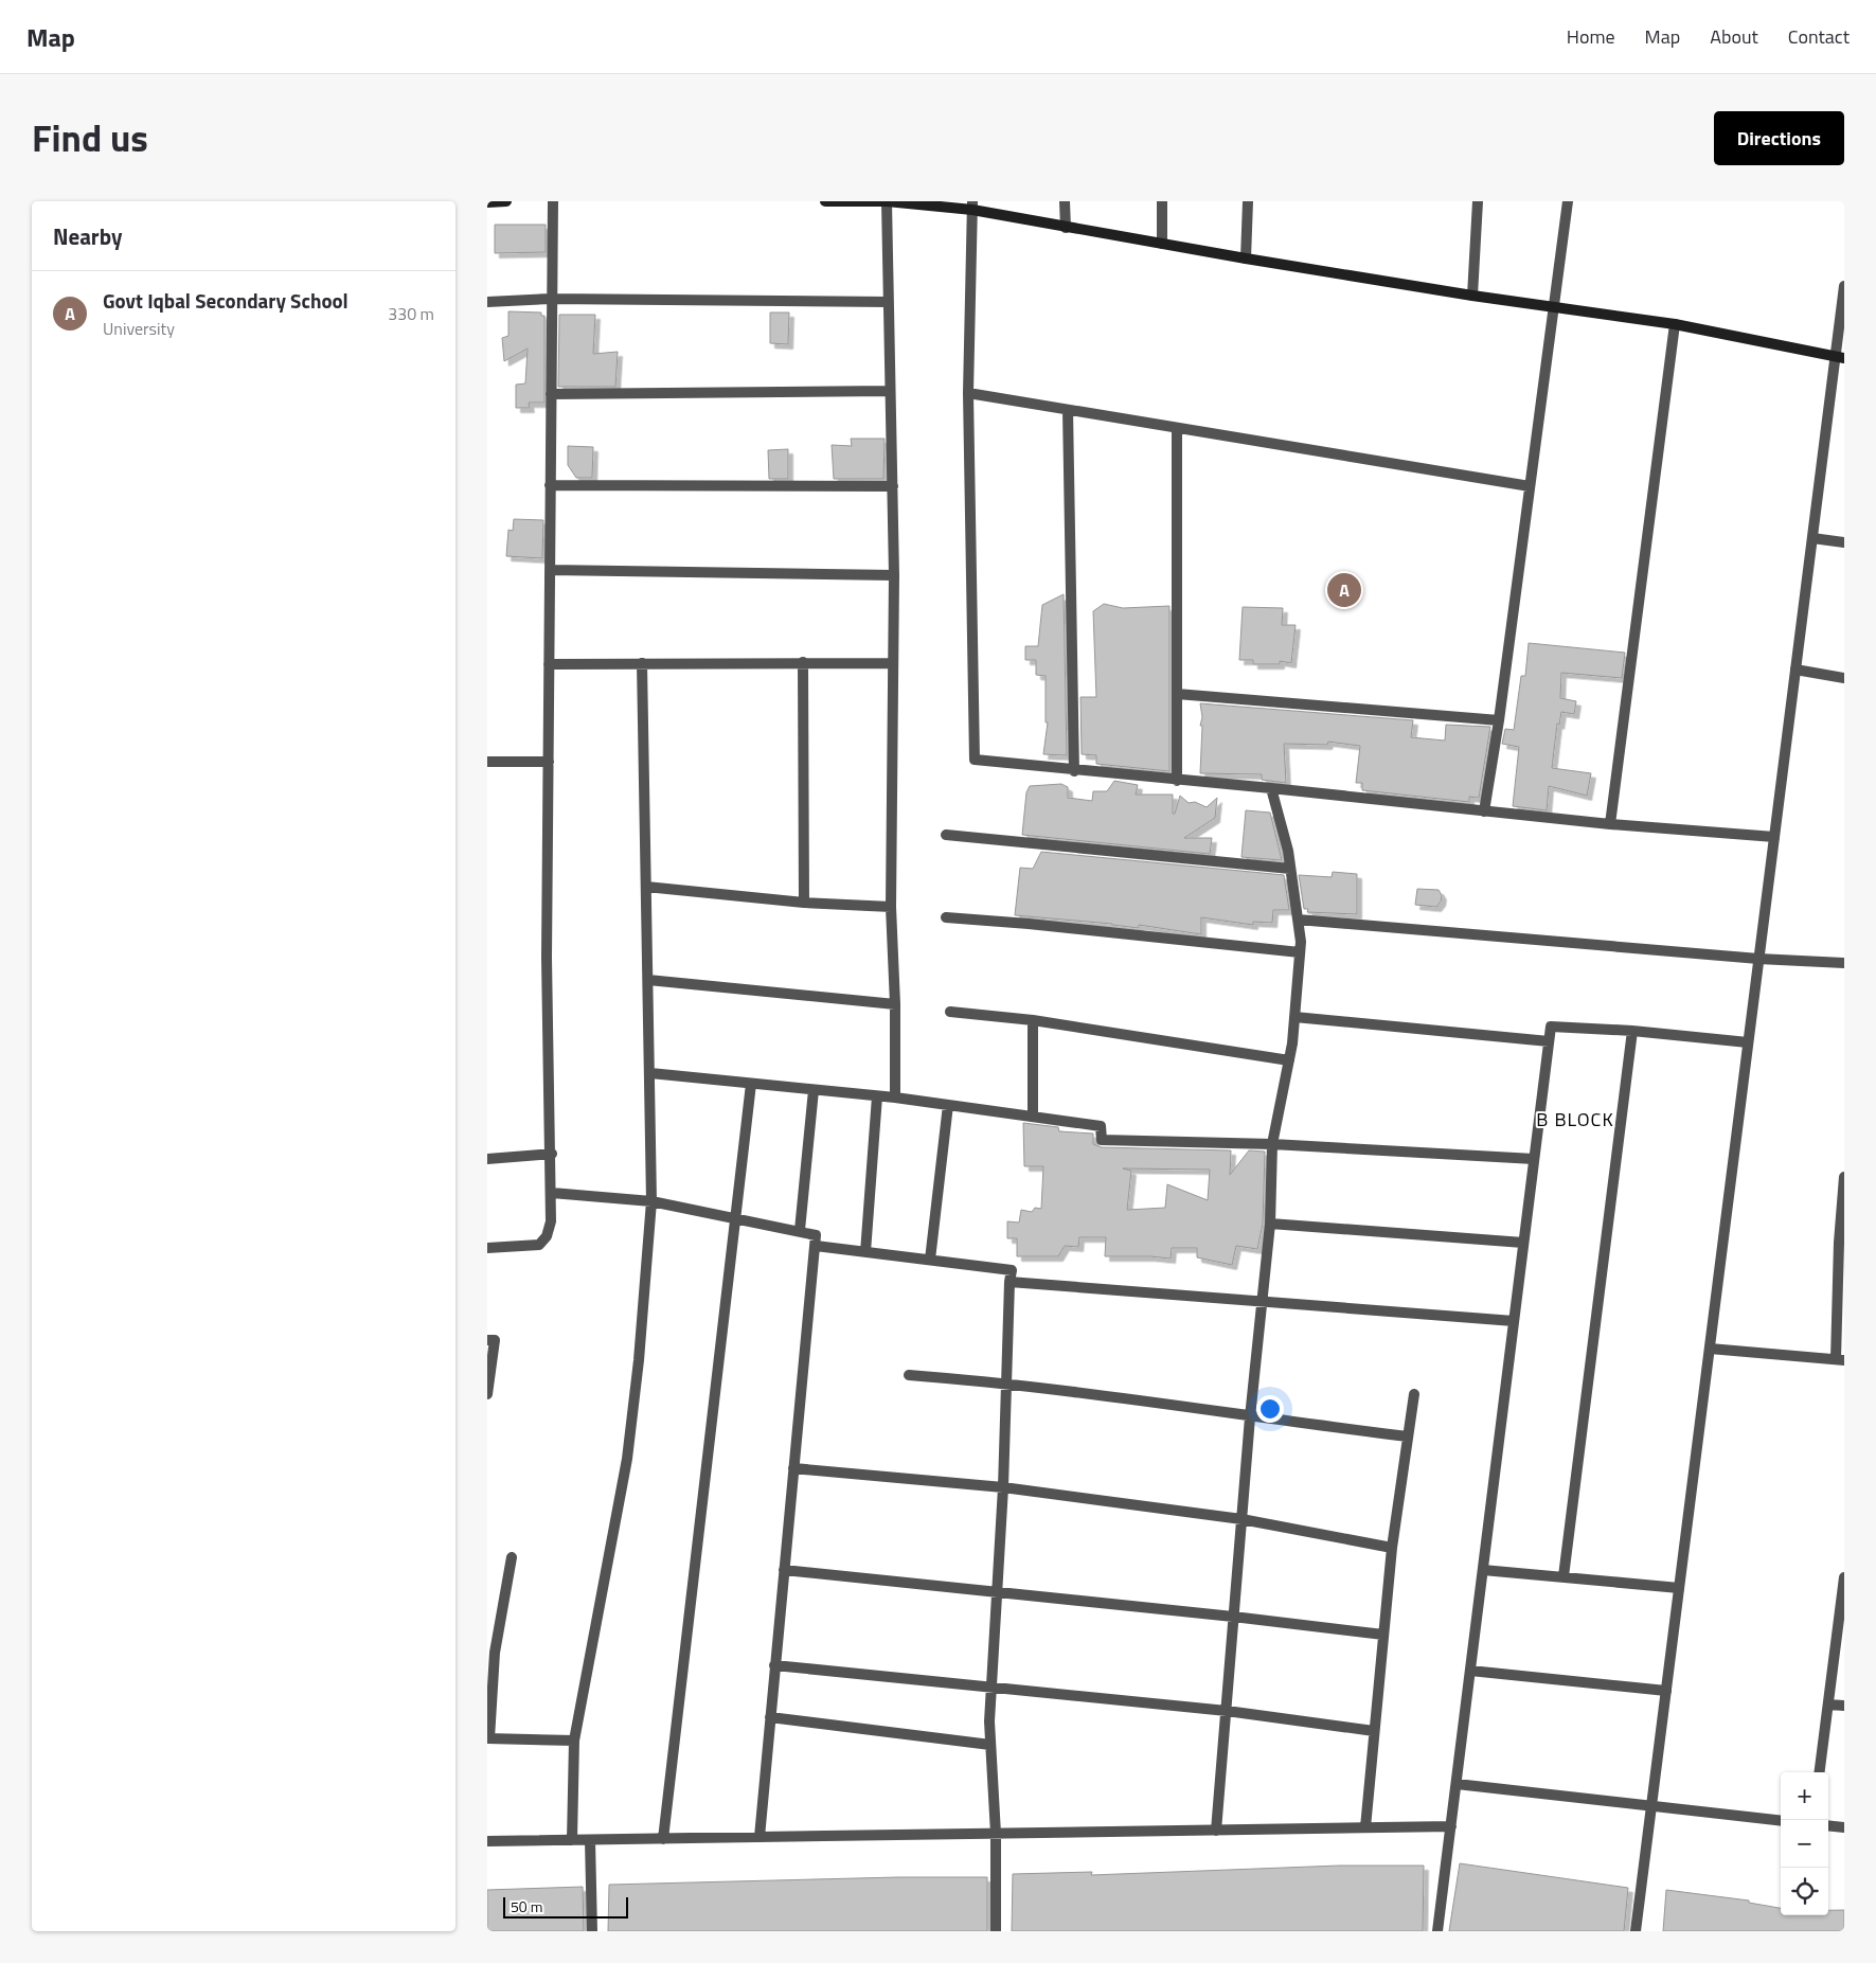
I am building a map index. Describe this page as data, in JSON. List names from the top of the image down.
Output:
{
  "districts": ["B BLOCK"],
  "scale_bar": "50 m",
  "page": {
    "header": "Map",
    "nav": [
      "Home",
      "Map",
      "About",
      "Contact"
    ],
    "title": "Find us",
    "buttons": "Directions",
    "heading": "Nearby",
    "list": [
      {
        "mark": "A",
        "name": "Govt Iqbal Secondary School",
        "note": "University",
        "value": "330 m"
      }
    ],
    "pins": "A",
    "map_buttons": ["+", "−"],
    "scale": "50 m"
  }
}
